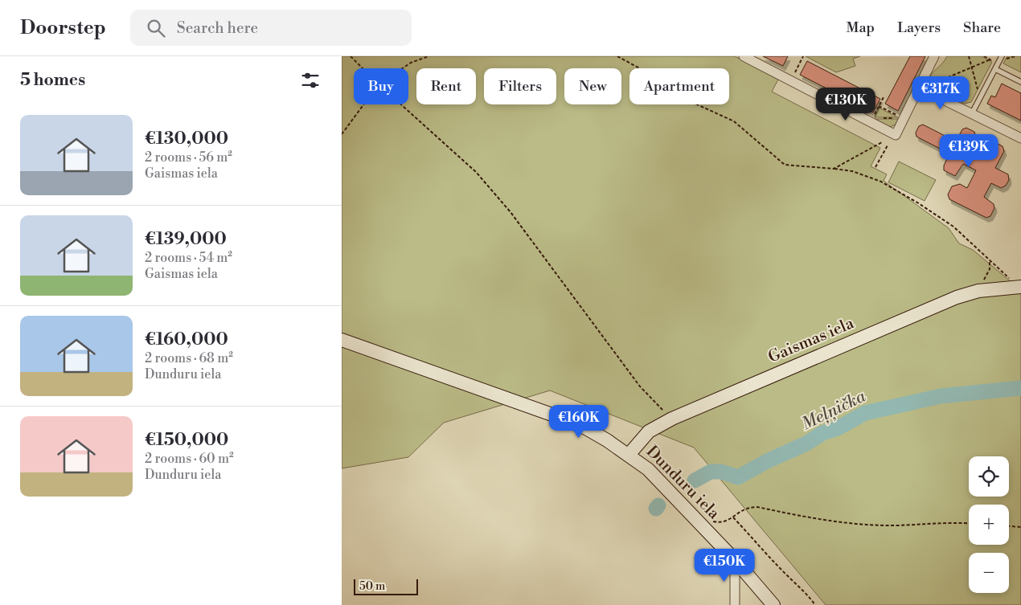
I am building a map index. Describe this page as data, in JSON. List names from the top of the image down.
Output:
{
  "streets": {
    "street": ["Gaismas iela", "Dunduru iela"]
  },
  "crossings": [
    ["Gaismas iela", "Dunduru iela"]
  ],
  "water": ["Meļņička"],
  "scale_bar": "50 m",
  "page": {
    "header": "Doorstep",
    "search": "Search here",
    "nav": ["Map", "Layers", "Share"],
    "heading": "5 homes",
    "chip": [
      "Buy",
      "Rent",
      "Filters",
      "New",
      "Apartment"
    ],
    "price": [
      "€317K",
      "€130K",
      "€139K",
      "€160K",
      "€150K"
    ],
    "list": [
      {
        "name": "€130,000",
        "note": "2 rooms · 56 m² · Gaismas iela"
      },
      {
        "name": "€139,000",
        "note": "2 rooms · 54 m² · Gaismas iela"
      },
      {
        "name": "€160,000",
        "note": "2 rooms · 68 m² · Dunduru iela"
      },
      {
        "name": "€150,000",
        "note": "2 rooms · 60 m² · Dunduru iela"
      }
    ],
    "map_buttons": ["+", "−"],
    "scale": "50 m"
  }
}
